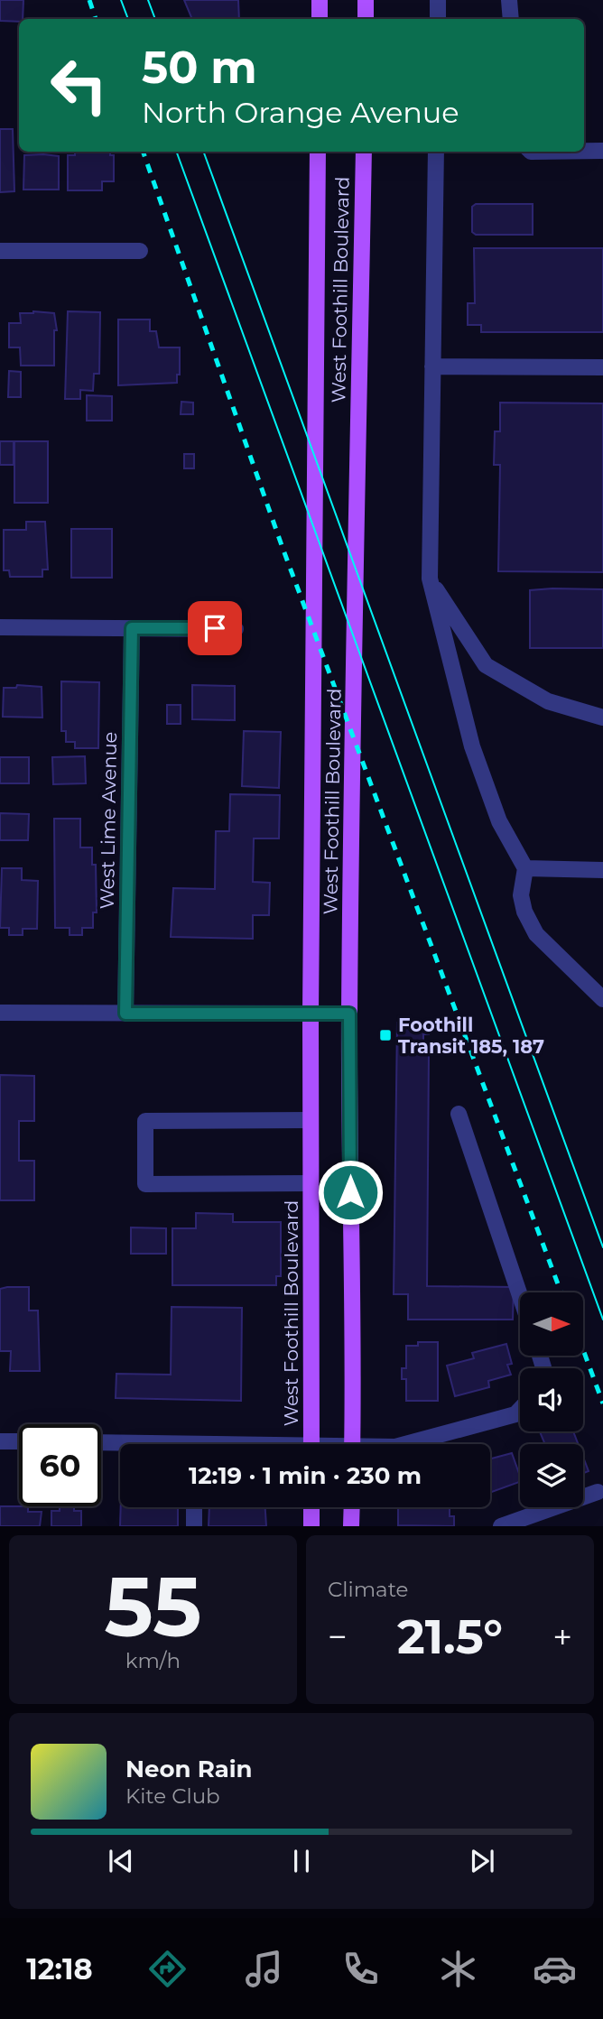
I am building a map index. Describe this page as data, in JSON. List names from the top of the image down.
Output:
{
  "streets": {
    "main road": ["West Foothill Boulevard"],
    "street": ["West Lime Avenue"]
  },
  "places": {
    "transit": ["Foothill Transit 185, 187"]
  },
  "north": "right",
  "page": {
    "turn": ["50 m", "North Orange Avenue"],
    "limit": "60",
    "trip": "12:19 · 1 min · 230 m",
    "tile": [
      ["55", "km/h"],
      "Climate"
    ],
    "heat": ["−", "21.5°", "+"],
    "song": ["Neon Rain", "Kite Club"],
    "tabs": "12:18"
  }
}
